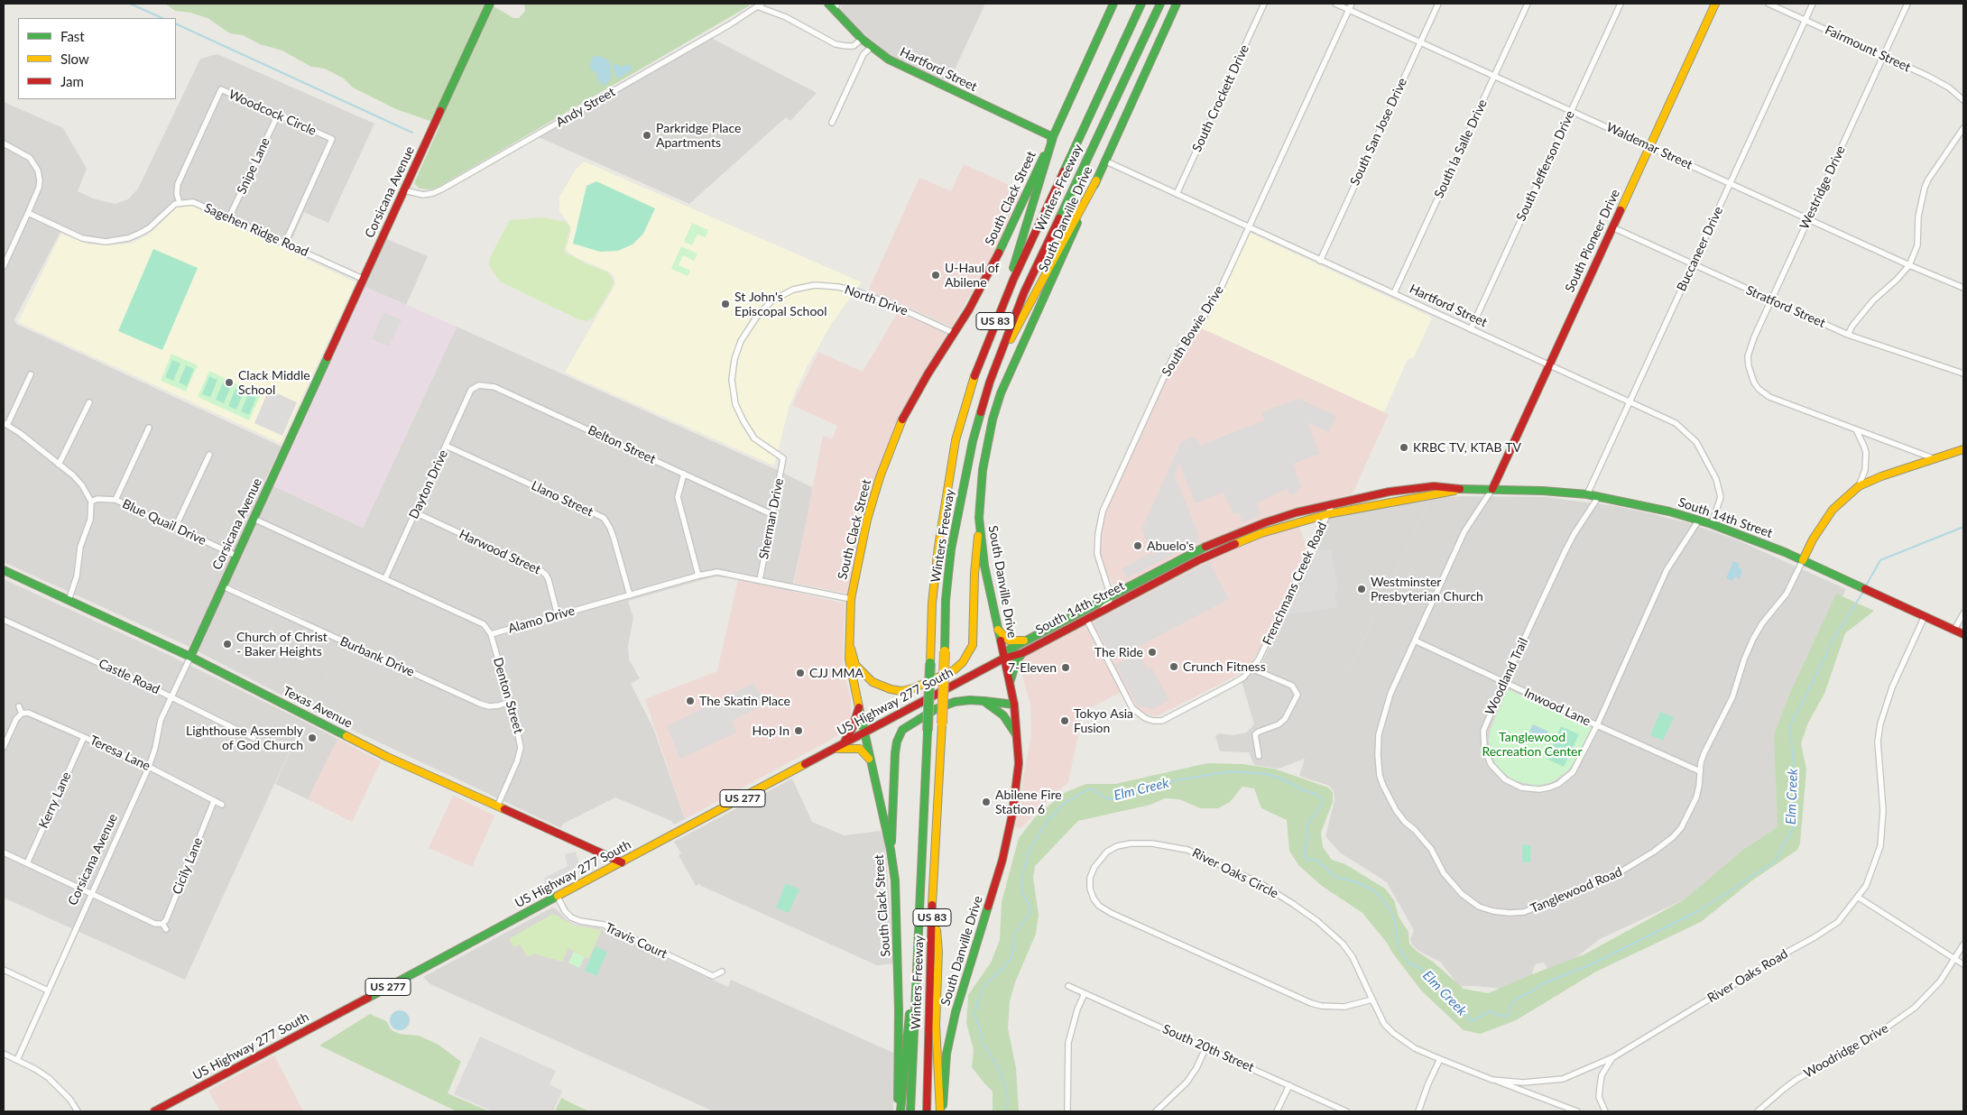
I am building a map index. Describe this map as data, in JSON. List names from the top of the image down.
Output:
{
  "streets": {
    "main road": [
      "Hartford Street",
      "Winters Freeway",
      "Corsicana Avenue",
      "South Clack Street",
      "South Danville Drive",
      "South Pioneer Drive",
      "US 83",
      "South 14th Street",
      "US Highway 277 South",
      "Texas Avenue",
      "US 277"
    ],
    "street": [
      "Fairmount Street",
      "South Crockett Drive",
      "Andy Street",
      "Woodcock Circle",
      "South San Jose Drive",
      "Waldemar Street",
      "South la Salle Drive",
      "Snipe Lane",
      "South Jefferson Drive",
      "Westridge Drive",
      "Sagehen Ridge Road",
      "Buccaneer Drive",
      "North Drive",
      "Stratford Street",
      "South Bowie Drive",
      "Belton Street",
      "Dayton Drive",
      "Llano Street",
      "Sherman Drive",
      "Blue Quail Drive",
      "Harwood Street",
      "Frenchmans Creek Road",
      "Alamo Drive",
      "Burbank Drive",
      "Castle Road",
      "Woodland Trail",
      "Denton Street",
      "Inwood Lane",
      "Teresa Lane",
      "Kerry Lane",
      "Cicily Lane",
      "River Oaks Circle",
      "Tanglewood Road",
      "Travis Court",
      "River Oaks Road",
      "South 20th Street",
      "Woodridge Drive"
    ]
  },
  "crossings": [
    ["Fairmount Street", "Westridge Drive"],
    ["Fairmount Street", "Buccaneer Drive"],
    ["Hartford Street", "South Crockett Drive"],
    ["Hartford Street", "South San Jose Drive"],
    ["Hartford Street", "South la Salle Drive"],
    ["Hartford Street", "South Jefferson Drive"],
    ["Hartford Street", "South Clack Street"],
    ["Hartford Street", "South Danville Drive"],
    ["Hartford Street", "South Pioneer Drive"],
    ["Hartford Street", "Buccaneer Drive"],
    ["Hartford Street", "South Bowie Drive"],
    ["Hartford Street", "South 14th Street"],
    ["Andy Street", "Corsicana Avenue"],
    ["Woodcock Circle", "Snipe Lane"],
    ["Woodcock Circle", "Sagehen Ridge Road"],
    ["South San Jose Drive", "Waldemar Street"],
    ["Waldemar Street", "South la Salle Drive"],
    ["Waldemar Street", "South Jefferson Drive"],
    ["Waldemar Street", "Westridge Drive"],
    ["Waldemar Street", "South Pioneer Drive"],
    ["Waldemar Street", "Buccaneer Drive"],
    ["Waldemar Street", "South Bowie Drive"],
    ["Snipe Lane", "Sagehen Ridge Road"],
    ["Westridge Drive", "Stratford Street"],
    ["Corsicana Avenue", "Sagehen Ridge Road"],
    ["Corsicana Avenue", "Blue Quail Drive"],
    ["Corsicana Avenue", "Alamo Drive"],
    ["Corsicana Avenue", "Burbank Drive"],
    ["Corsicana Avenue", "Castle Road"],
    ["Corsicana Avenue", "Texas Avenue"],
    ["Corsicana Avenue", "Teresa Lane"],
    ["South Clack Street", "North Drive"],
    ["South Clack Street", "Alamo Drive"],
    ["South Clack Street", "US Highway 277 South"],
    ["South Danville Drive", "South 14th Street"],
    ["South Danville Drive", "US Highway 277 South"],
    ["South Pioneer Drive", "Stratford Street"],
    ["South Pioneer Drive", "South 14th Street"],
    ["South Pioneer Drive", "Tanglewood Road"],
    ["Buccaneer Drive", "Stratford Street"],
    ["Buccaneer Drive", "South 14th Street"],
    ["North Drive", "Sherman Drive"],
    ["South Bowie Drive", "South 14th Street"],
    ["Belton Street", "Dayton Drive"],
    ["Belton Street", "Sherman Drive"],
    ["Dayton Drive", "Llano Street"],
    ["Dayton Drive", "Harwood Street"],
    ["Dayton Drive", "Alamo Drive"],
    ["Llano Street", "Alamo Drive"],
    ["South 14th Street", "Frenchmans Creek Road"],
    ["South 14th Street", "Woodland Trail"],
    ["South 14th Street", "US Highway 277 South"],
    ["South 14th Street", "Tanglewood Road"],
    ["South 14th Street", "River Oaks Road"],
    ["Sherman Drive", "Alamo Drive"],
    ["Harwood Street", "Alamo Drive"],
    ["Alamo Drive", "Denton Street"],
    ["Burbank Drive", "Denton Street"],
    ["Woodland Trail", "Inwood Lane"],
    ["Denton Street", "Texas Avenue"],
    ["US Highway 277 South", "Texas Avenue"],
    ["US Highway 277 South", "Travis Court"],
    ["Inwood Lane", "Tanglewood Road"],
    ["Teresa Lane", "Kerry Lane"],
    ["Teresa Lane", "Cicily Lane"],
    ["River Oaks Circle", "River Oaks Road"]
  ],
  "water": ["Elm Creek"],
  "parks": ["Tanglewood Recreation Center"],
  "places": [
    "Parkridge Place Apartments",
    "U-Haul of Abilene",
    "St John's Episcopal School",
    "Clack Middle School",
    "KRBC TV, KTAB TV",
    "Abuelo's",
    "Westminster Presbyterian Church",
    "Church of Christ - Baker Heights",
    "The Ride",
    "Crunch Fitness",
    "7-Eleven",
    "CJJ MMA",
    "The Skatin Place",
    "Tokyo Asia Fusion",
    "Hop In",
    "Lighthouse Assembly of God Church",
    "Abilene Fire Station 6"
  ],
  "legend": ["Fast", "Slow", "Jam"]
}
